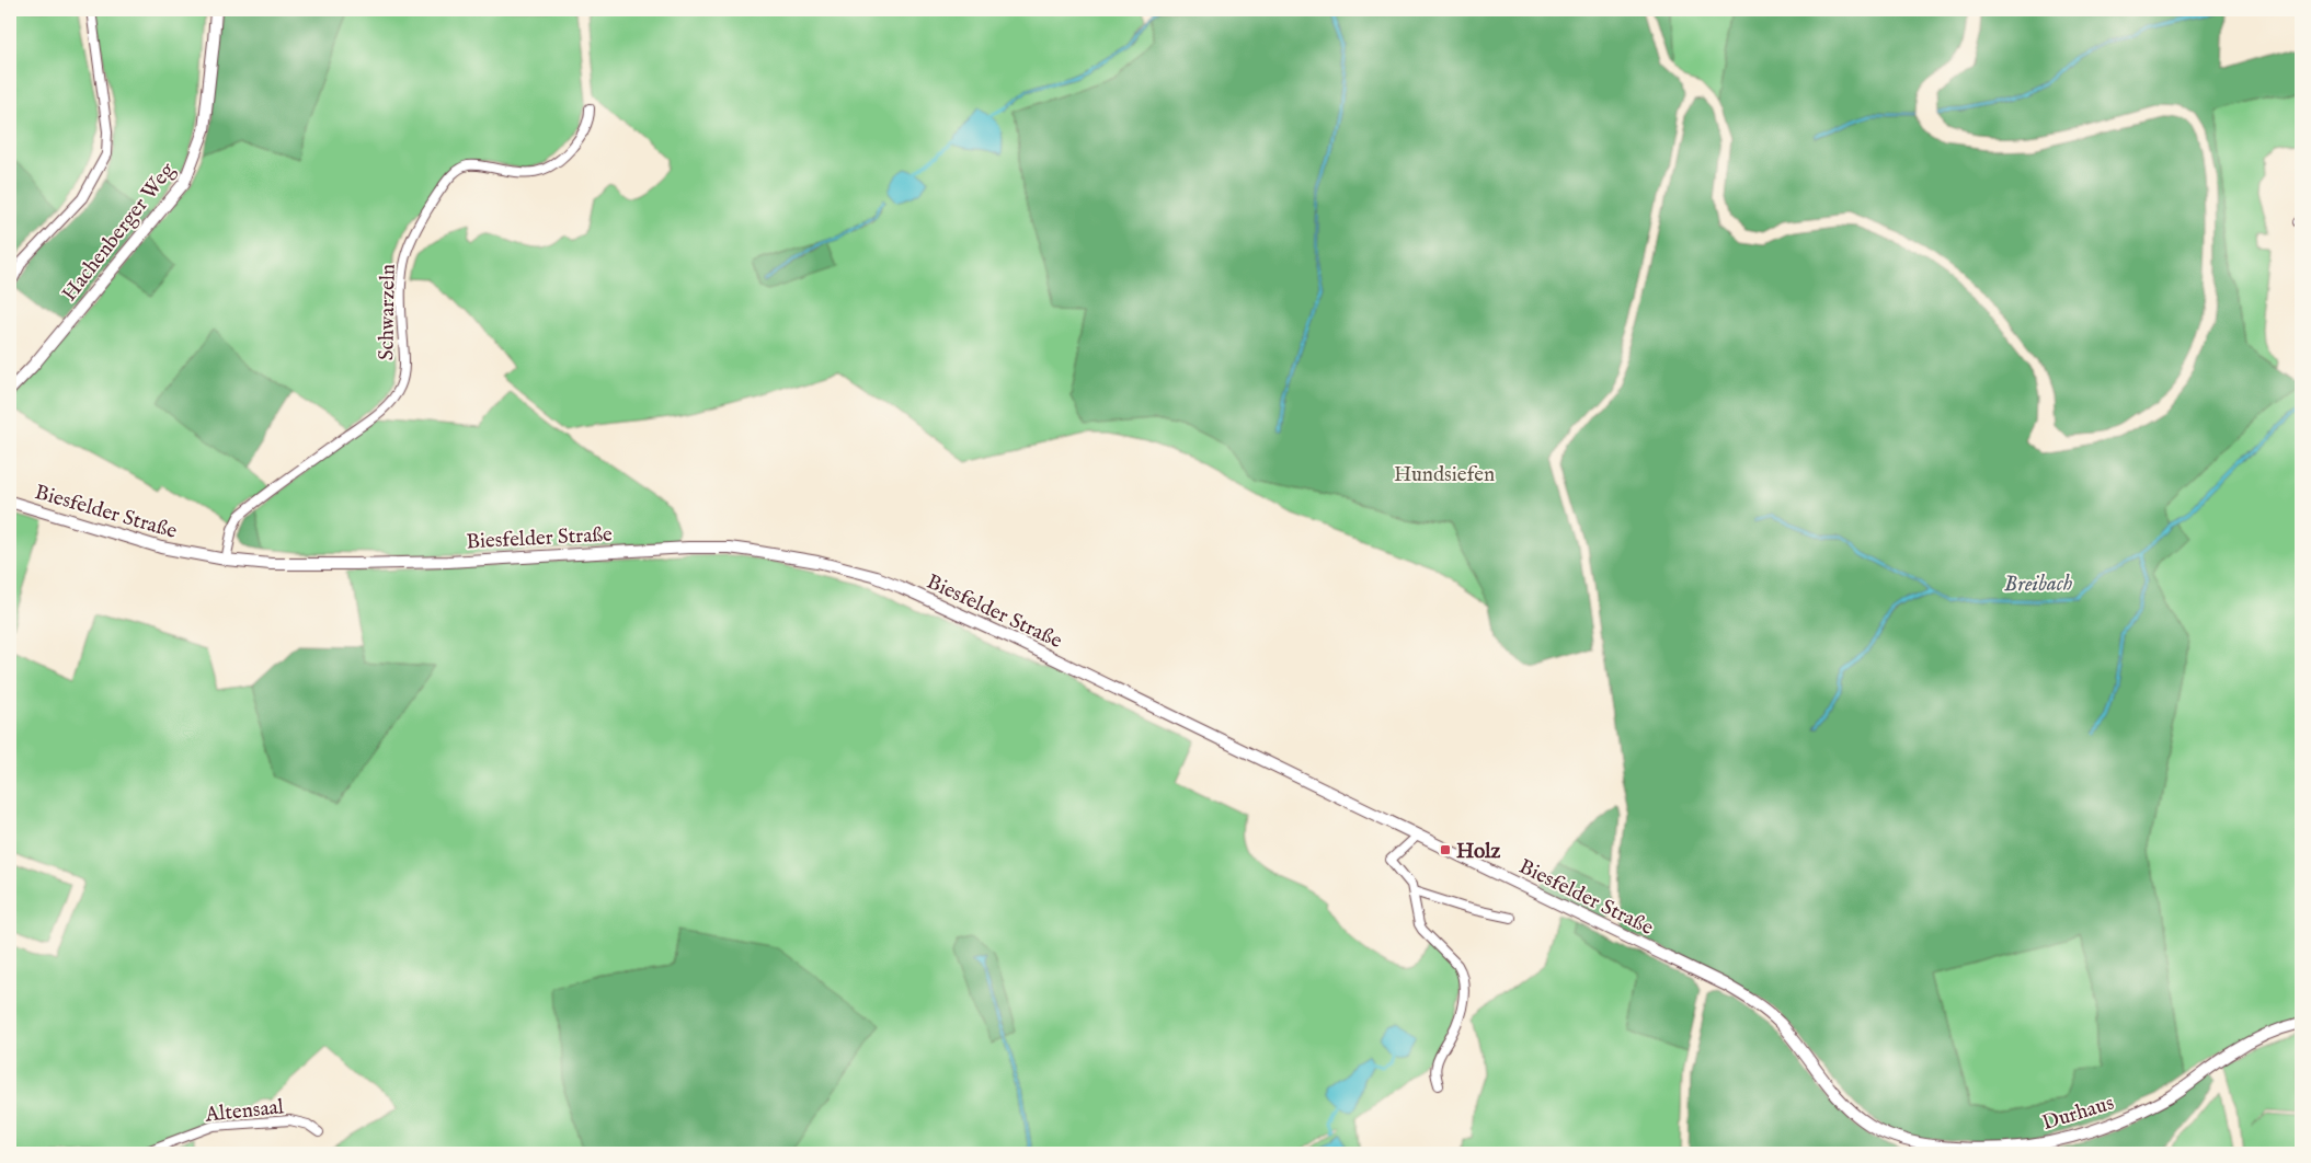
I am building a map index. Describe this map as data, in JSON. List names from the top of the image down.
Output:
{
  "streets": {
    "street": [
      "Hachenberger Weg",
      "Schwarzeln",
      "Biesfelder Straße",
      "Altensaal",
      "Durhaus"
    ]
  },
  "crossings": [
    ["Schwarzeln", "Biesfelder Straße"],
    ["Biesfelder Straße", "Durhaus"]
  ],
  "water": ["Breibach"],
  "parks": ["Hundsiefen"],
  "places": {
    "transit": ["Holz"]
  }
}
